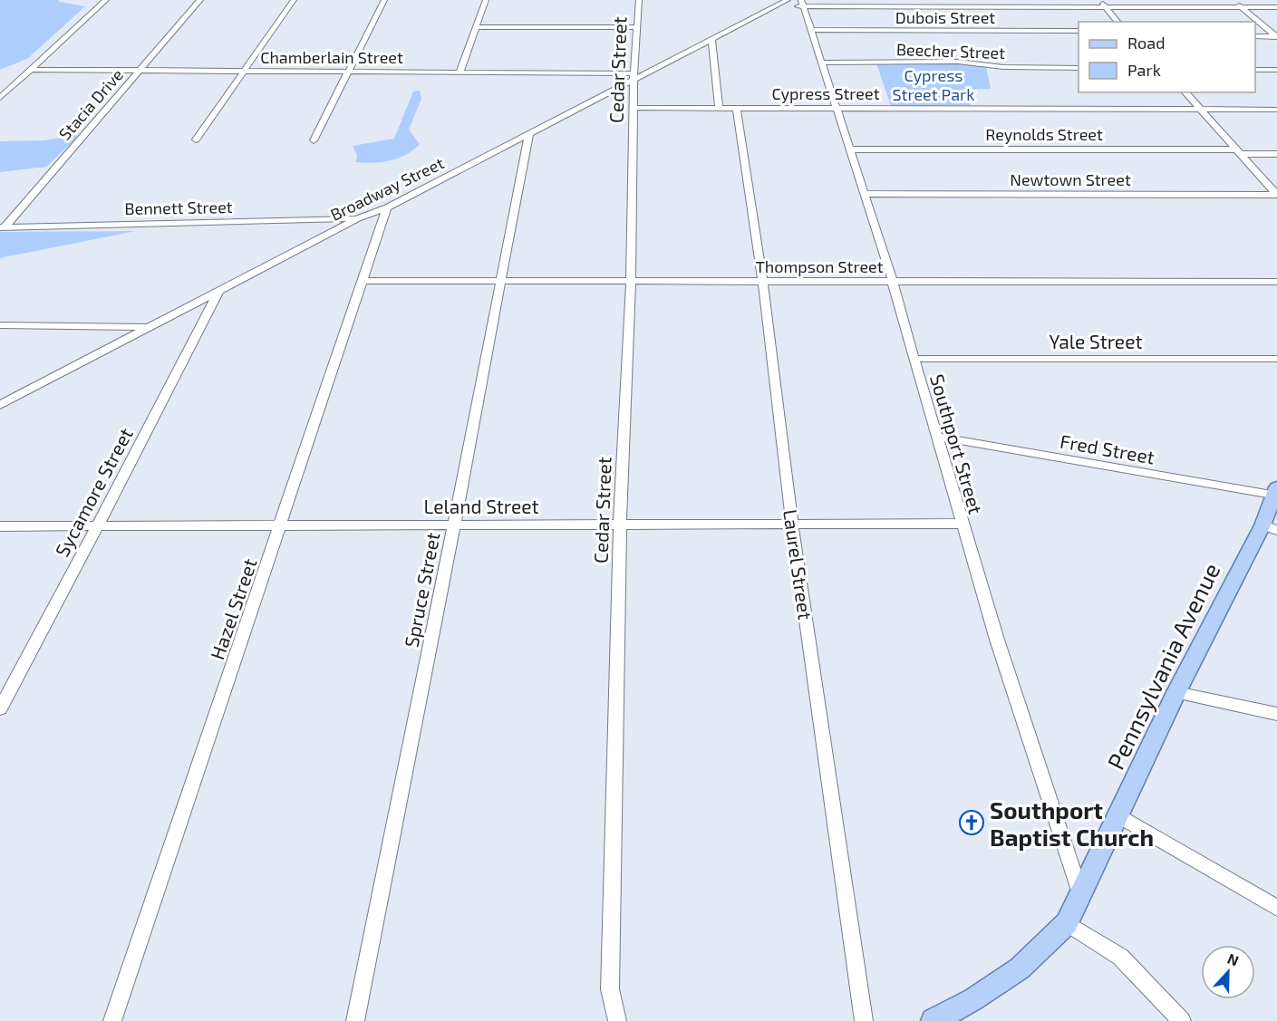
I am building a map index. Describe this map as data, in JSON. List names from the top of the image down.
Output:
{
  "streets": {
    "main road": ["Pennsylvania Avenue"],
    "street": [
      "Dubois Street",
      "Beecher Street",
      "Chamberlain Street",
      "Cedar Street",
      "Cypress Street",
      "Stacia Drive",
      "Reynolds Street",
      "Newtown Street",
      "Broadway Street",
      "Bennett Street",
      "Thompson Street",
      "Yale Street",
      "Southport Street",
      "Fred Street",
      "Sycamore Street",
      "Leland Street",
      "Laurel Street",
      "Spruce Street",
      "Hazel Street"
    ]
  },
  "crossings": [
    ["Dubois Street", "Southport Street"],
    ["Beecher Street", "Southport Street"],
    ["Chamberlain Street", "Cedar Street"],
    ["Chamberlain Street", "Stacia Drive"],
    ["Chamberlain Street", "Broadway Street"],
    ["Cedar Street", "Cypress Street"],
    ["Cedar Street", "Broadway Street"],
    ["Cedar Street", "Thompson Street"],
    ["Cedar Street", "Leland Street"],
    ["Cypress Street", "Southport Street"],
    ["Cypress Street", "Laurel Street"],
    ["Stacia Drive", "Bennett Street"],
    ["Reynolds Street", "Southport Street"],
    ["Newtown Street", "Southport Street"],
    ["Broadway Street", "Bennett Street"],
    ["Broadway Street", "Sycamore Street"],
    ["Broadway Street", "Spruce Street"],
    ["Broadway Street", "Hazel Street"],
    ["Thompson Street", "Southport Street"],
    ["Thompson Street", "Laurel Street"],
    ["Thompson Street", "Spruce Street"],
    ["Thompson Street", "Hazel Street"],
    ["Yale Street", "Southport Street"],
    ["Southport Street", "Fred Street"],
    ["Southport Street", "Leland Street"],
    ["Southport Street", "Pennsylvania Avenue"],
    ["Fred Street", "Pennsylvania Avenue"],
    ["Sycamore Street", "Leland Street"],
    ["Leland Street", "Laurel Street"],
    ["Leland Street", "Spruce Street"],
    ["Leland Street", "Hazel Street"]
  ],
  "parks": ["Cypress Street Park"],
  "places": {
    "church": ["Southport Baptist Church"]
  },
  "legend": ["Road", "Park"],
  "north": "top"
}
